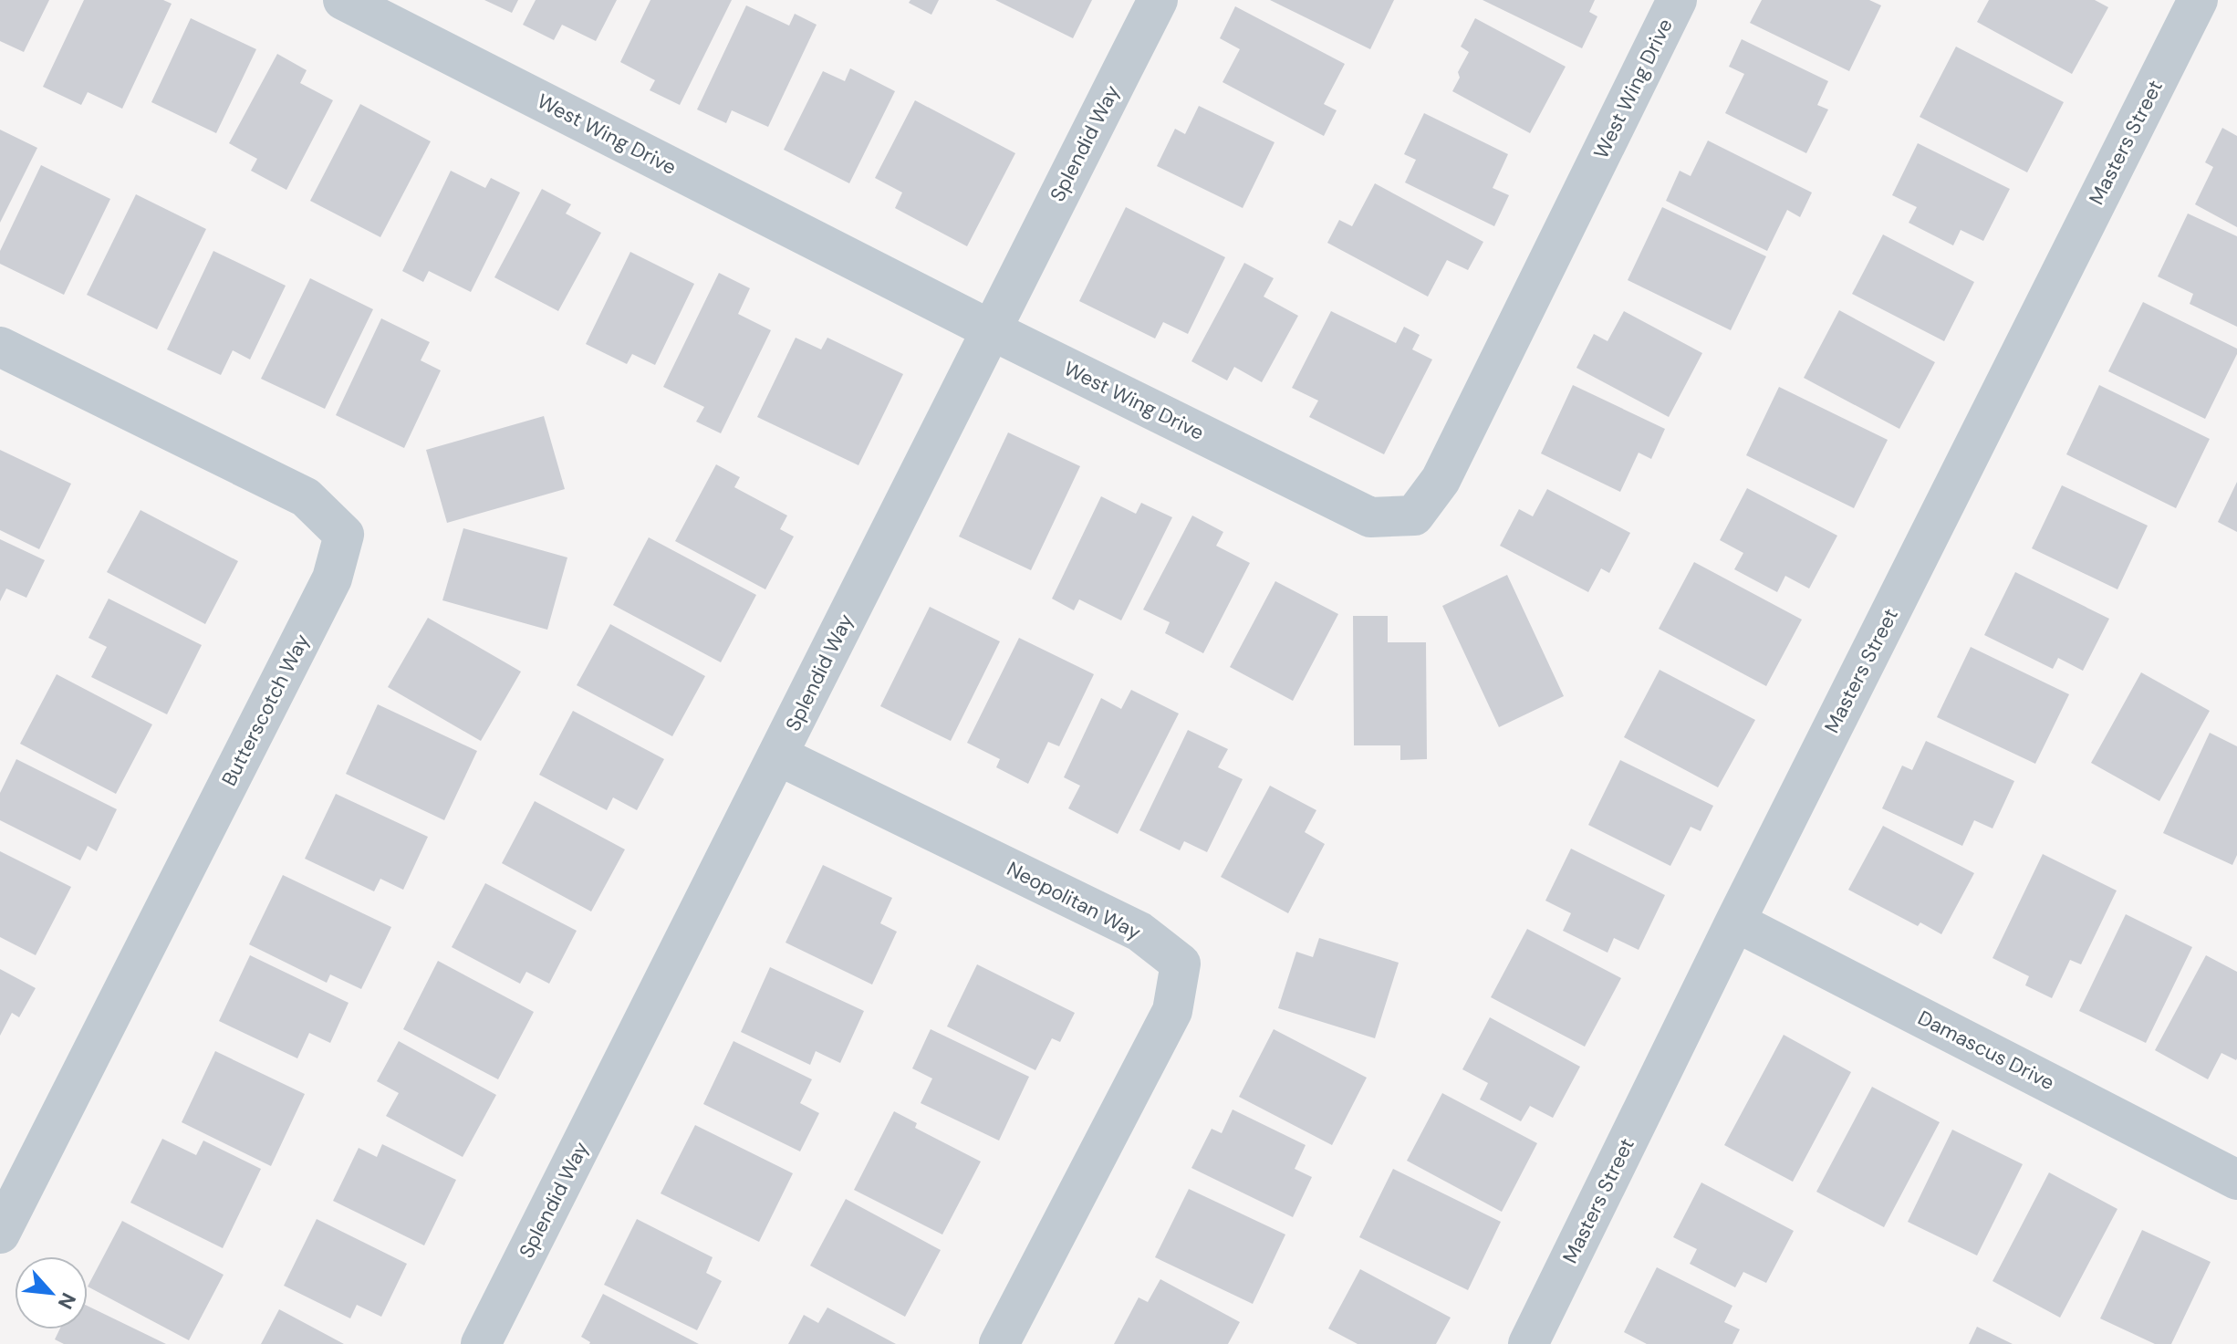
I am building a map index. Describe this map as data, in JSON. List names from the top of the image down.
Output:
{
  "streets": {
    "street": [
      "West Wing Drive",
      "Masters Street",
      "Splendid Way",
      "Butterscotch Way",
      "Neopolitan Way",
      "Damascus Drive"
    ]
  },
  "crossings": [
    ["West Wing Drive", "Splendid Way"],
    ["Masters Street", "Damascus Drive"],
    ["Splendid Way", "Neopolitan Way"]
  ],
  "north": "bottom right"
}
